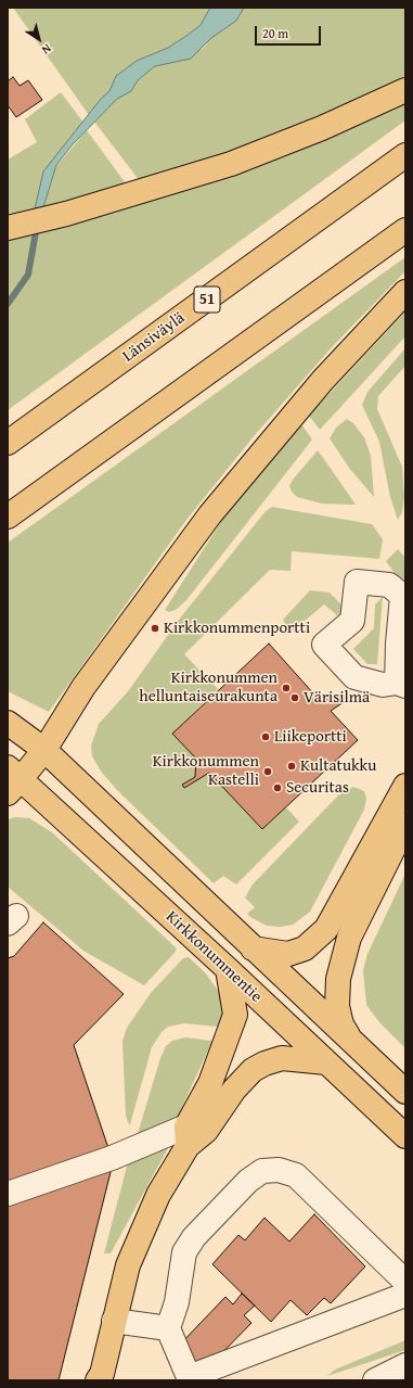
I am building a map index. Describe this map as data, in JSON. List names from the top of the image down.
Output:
{
  "streets": {
    "main road": ["51", "Länsiväylä", "Kirkkonummentie"]
  },
  "places": [
    "Kirkkonummenportti",
    "Kirkkonummen helluntaiseurakunta",
    "Värisilmä",
    "Liikeportti",
    "Kultatukku",
    "Kirkkonummen Kastelli",
    "Securitas"
  ],
  "scale_bar": "20 m",
  "north": "bottom right"
}
